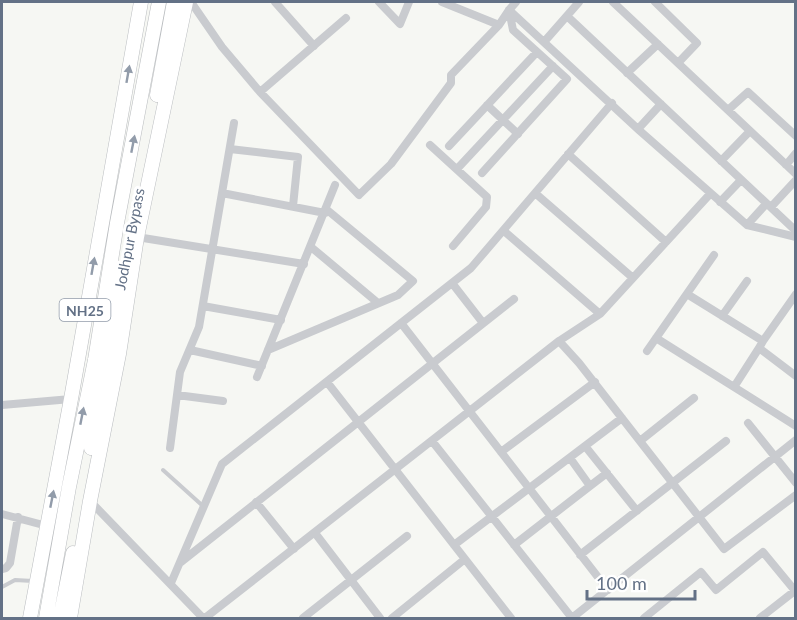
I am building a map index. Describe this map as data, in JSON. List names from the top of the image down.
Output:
{
  "streets": {
    "highway": ["Jodhpur Bypass", "NH25"]
  },
  "scale_bar": "100 m"
}
